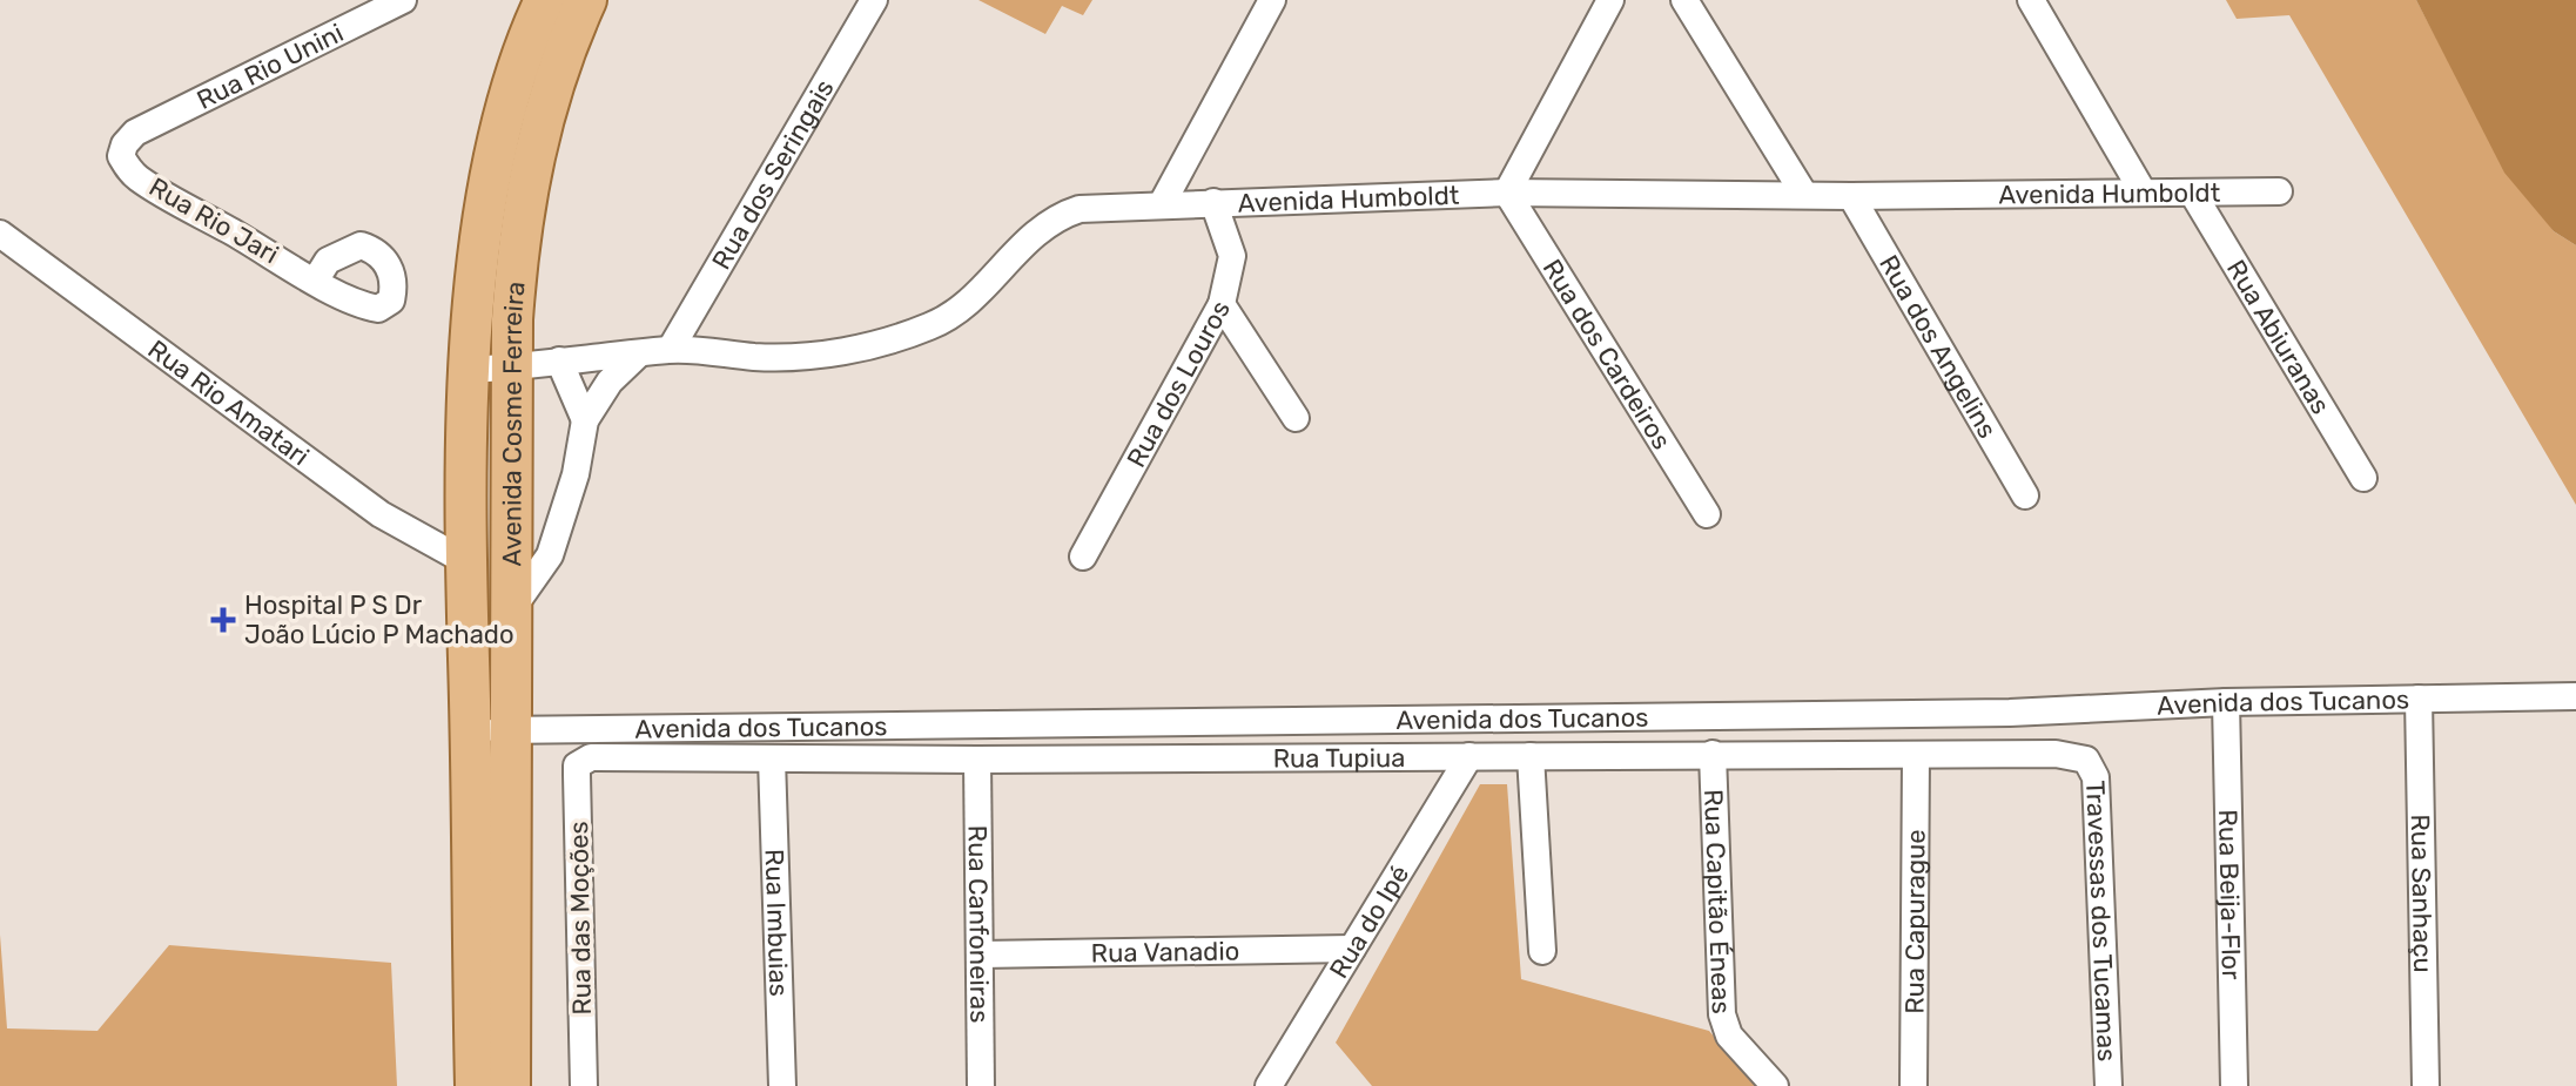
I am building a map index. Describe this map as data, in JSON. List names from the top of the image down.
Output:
{
  "streets": {
    "main road": ["Avenida Cosme Ferreira"],
    "street": [
      "Rua Rio Unini",
      "Rua dos Seringais",
      "Avenida Humboldt",
      "Rua Rio Jari",
      "Rua Abiuranas",
      "Rua dos Angelins",
      "Rua dos Cardeiros",
      "Rua dos Louros",
      "Rua Rio Amatari",
      "Avenida dos Tucanos",
      "Rua Tupiua",
      "Rua Sanhaçu",
      "Rua Beija-Flor",
      "Rua Capitão Éneas",
      "Rua das Moções",
      "Rua Capurague",
      "Rua Imbuias",
      "Rua do Ipé",
      "Travessas dos Tucamas",
      "Rua Canfoneiras",
      "Rua Vanadio"
    ]
  },
  "crossings": [
    ["Rua Rio Unini", "Rua Rio Jari"],
    ["Rua dos Seringais", "Avenida Humboldt"],
    ["Avenida Humboldt", "Rua Abiuranas"],
    ["Avenida Humboldt", "Rua dos Angelins"],
    ["Avenida Humboldt", "Rua dos Cardeiros"],
    ["Avenida Humboldt", "Rua dos Louros"],
    ["Avenida Humboldt", "Avenida Cosme Ferreira"],
    ["Rua Rio Amatari", "Avenida Cosme Ferreira"],
    ["Avenida Cosme Ferreira", "Avenida dos Tucanos"],
    ["Avenida dos Tucanos", "Rua Sanhaçu"],
    ["Avenida dos Tucanos", "Rua Beija-Flor"],
    ["Rua Tupiua", "Rua Capitão Éneas"],
    ["Rua Tupiua", "Rua das Moções"],
    ["Rua Tupiua", "Rua Capurague"],
    ["Rua Tupiua", "Rua Imbuias"],
    ["Rua Tupiua", "Rua do Ipé"],
    ["Rua Tupiua", "Travessas dos Tucamas"],
    ["Rua Tupiua", "Rua Canfoneiras"],
    ["Rua do Ipé", "Rua Vanadio"],
    ["Rua Canfoneiras", "Rua Vanadio"]
  ],
  "places": {
    "health": ["Hospital P S Dr João Lúcio P Machado"]
  }
}
